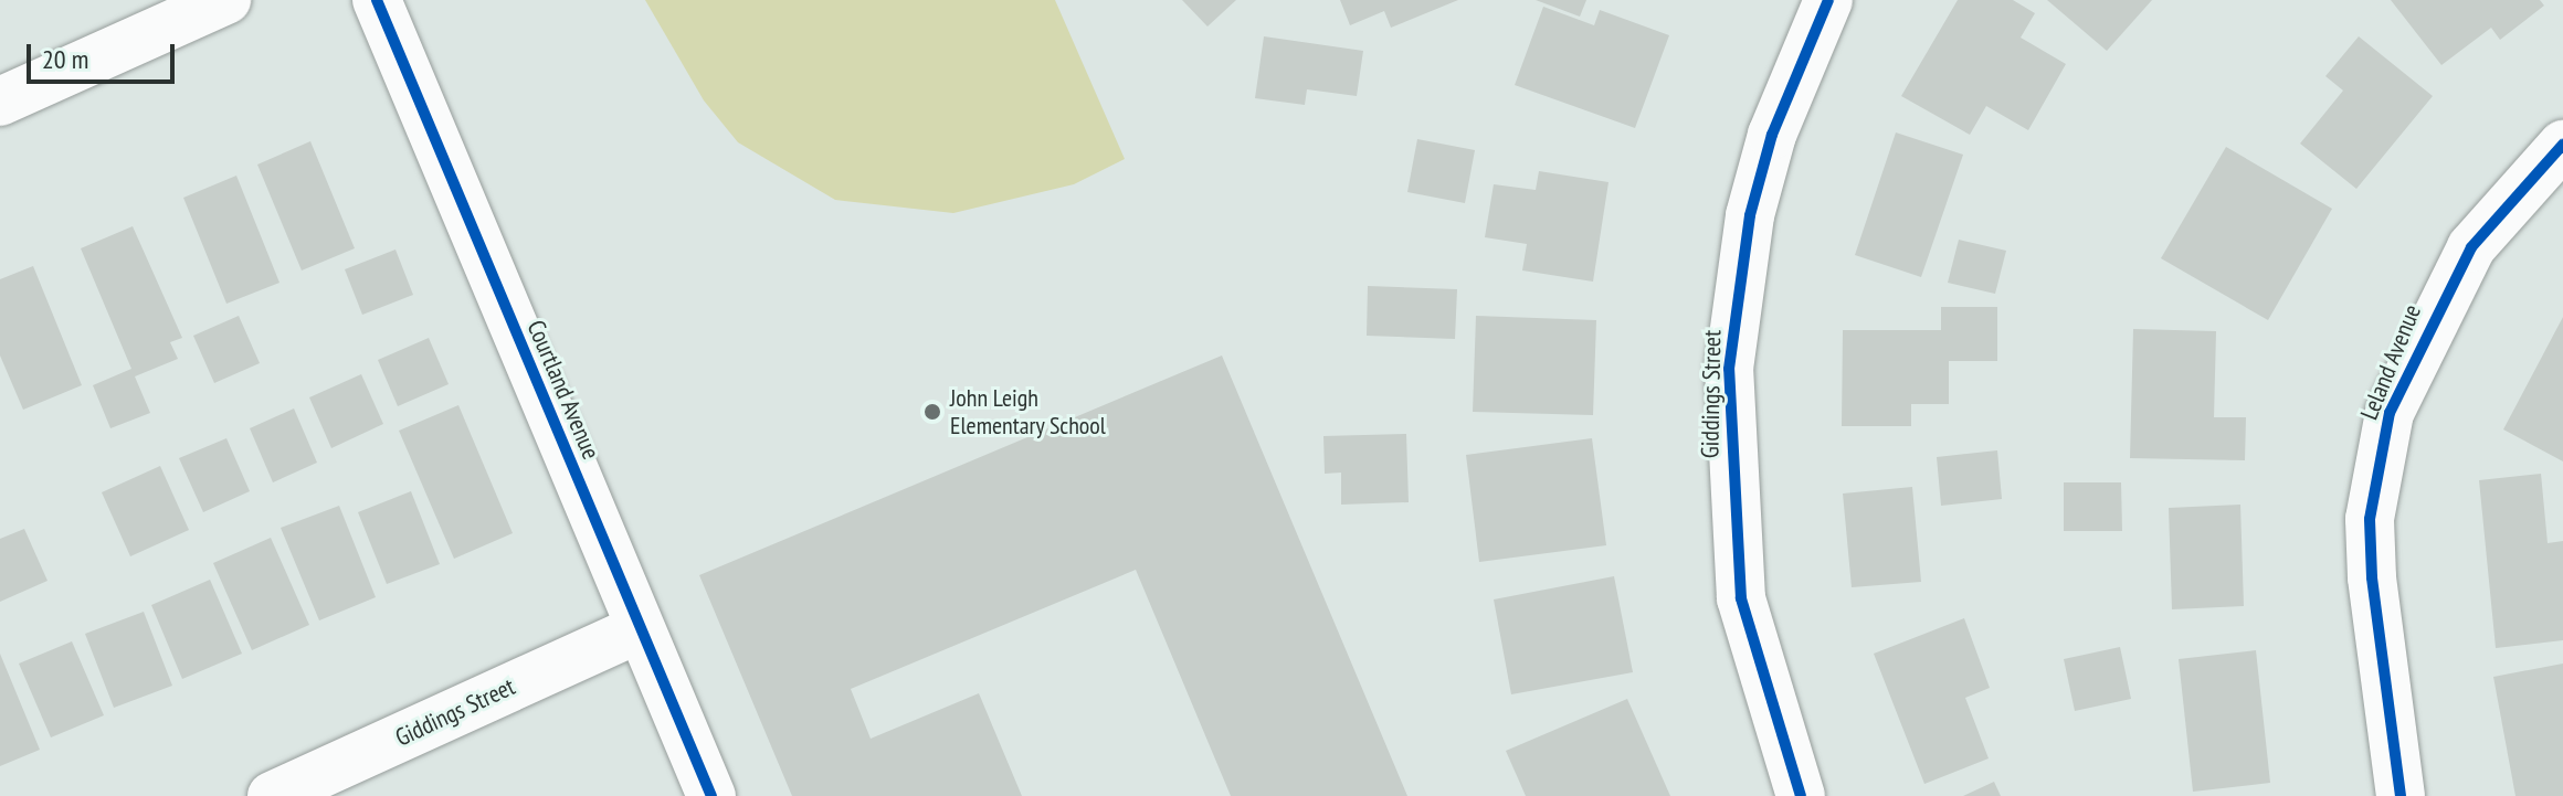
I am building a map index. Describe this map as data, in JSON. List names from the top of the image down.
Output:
{
  "streets": {
    "street": ["Leland Avenue", "Courtland Avenue", "Giddings Street"]
  },
  "crossings": [
    ["Courtland Avenue", "Giddings Street"]
  ],
  "places": ["John Leigh Elementary School"],
  "scale_bar": "20 m"
}
